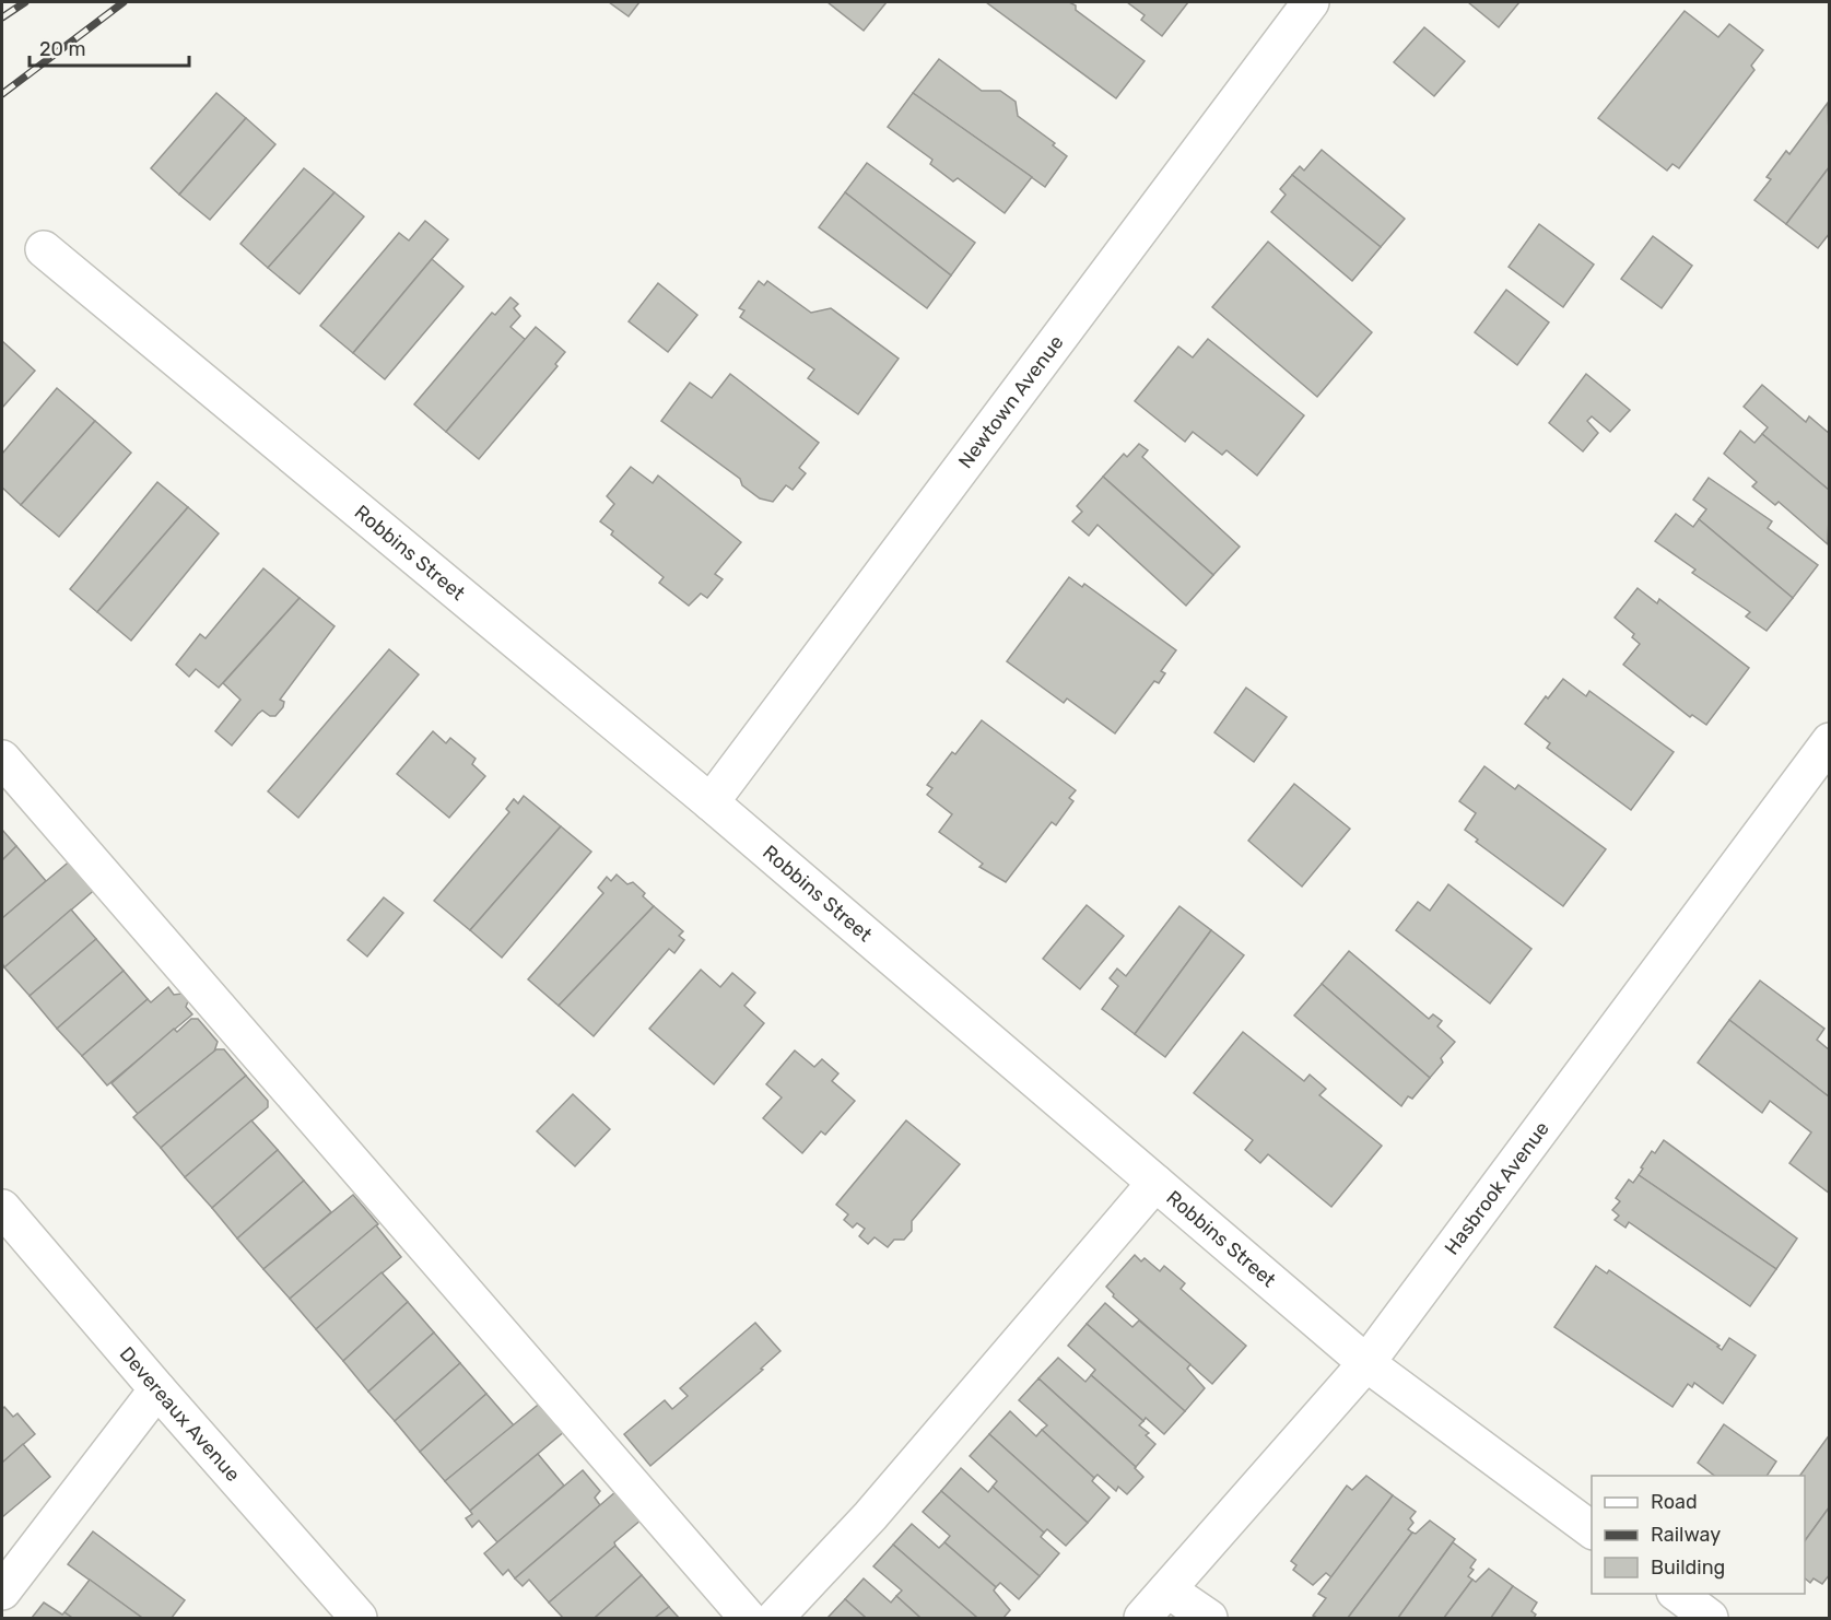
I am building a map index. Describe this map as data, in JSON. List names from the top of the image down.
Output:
{
  "streets": {
    "street": [
      "Newtown Avenue",
      "Robbins Street",
      "Hasbrook Avenue",
      "Devereaux Avenue"
    ]
  },
  "crossings": [
    ["Newtown Avenue", "Robbins Street"],
    ["Robbins Street", "Hasbrook Avenue"]
  ],
  "legend": ["Road", "Railway", "Building"],
  "scale_bar": "20 m"
}
